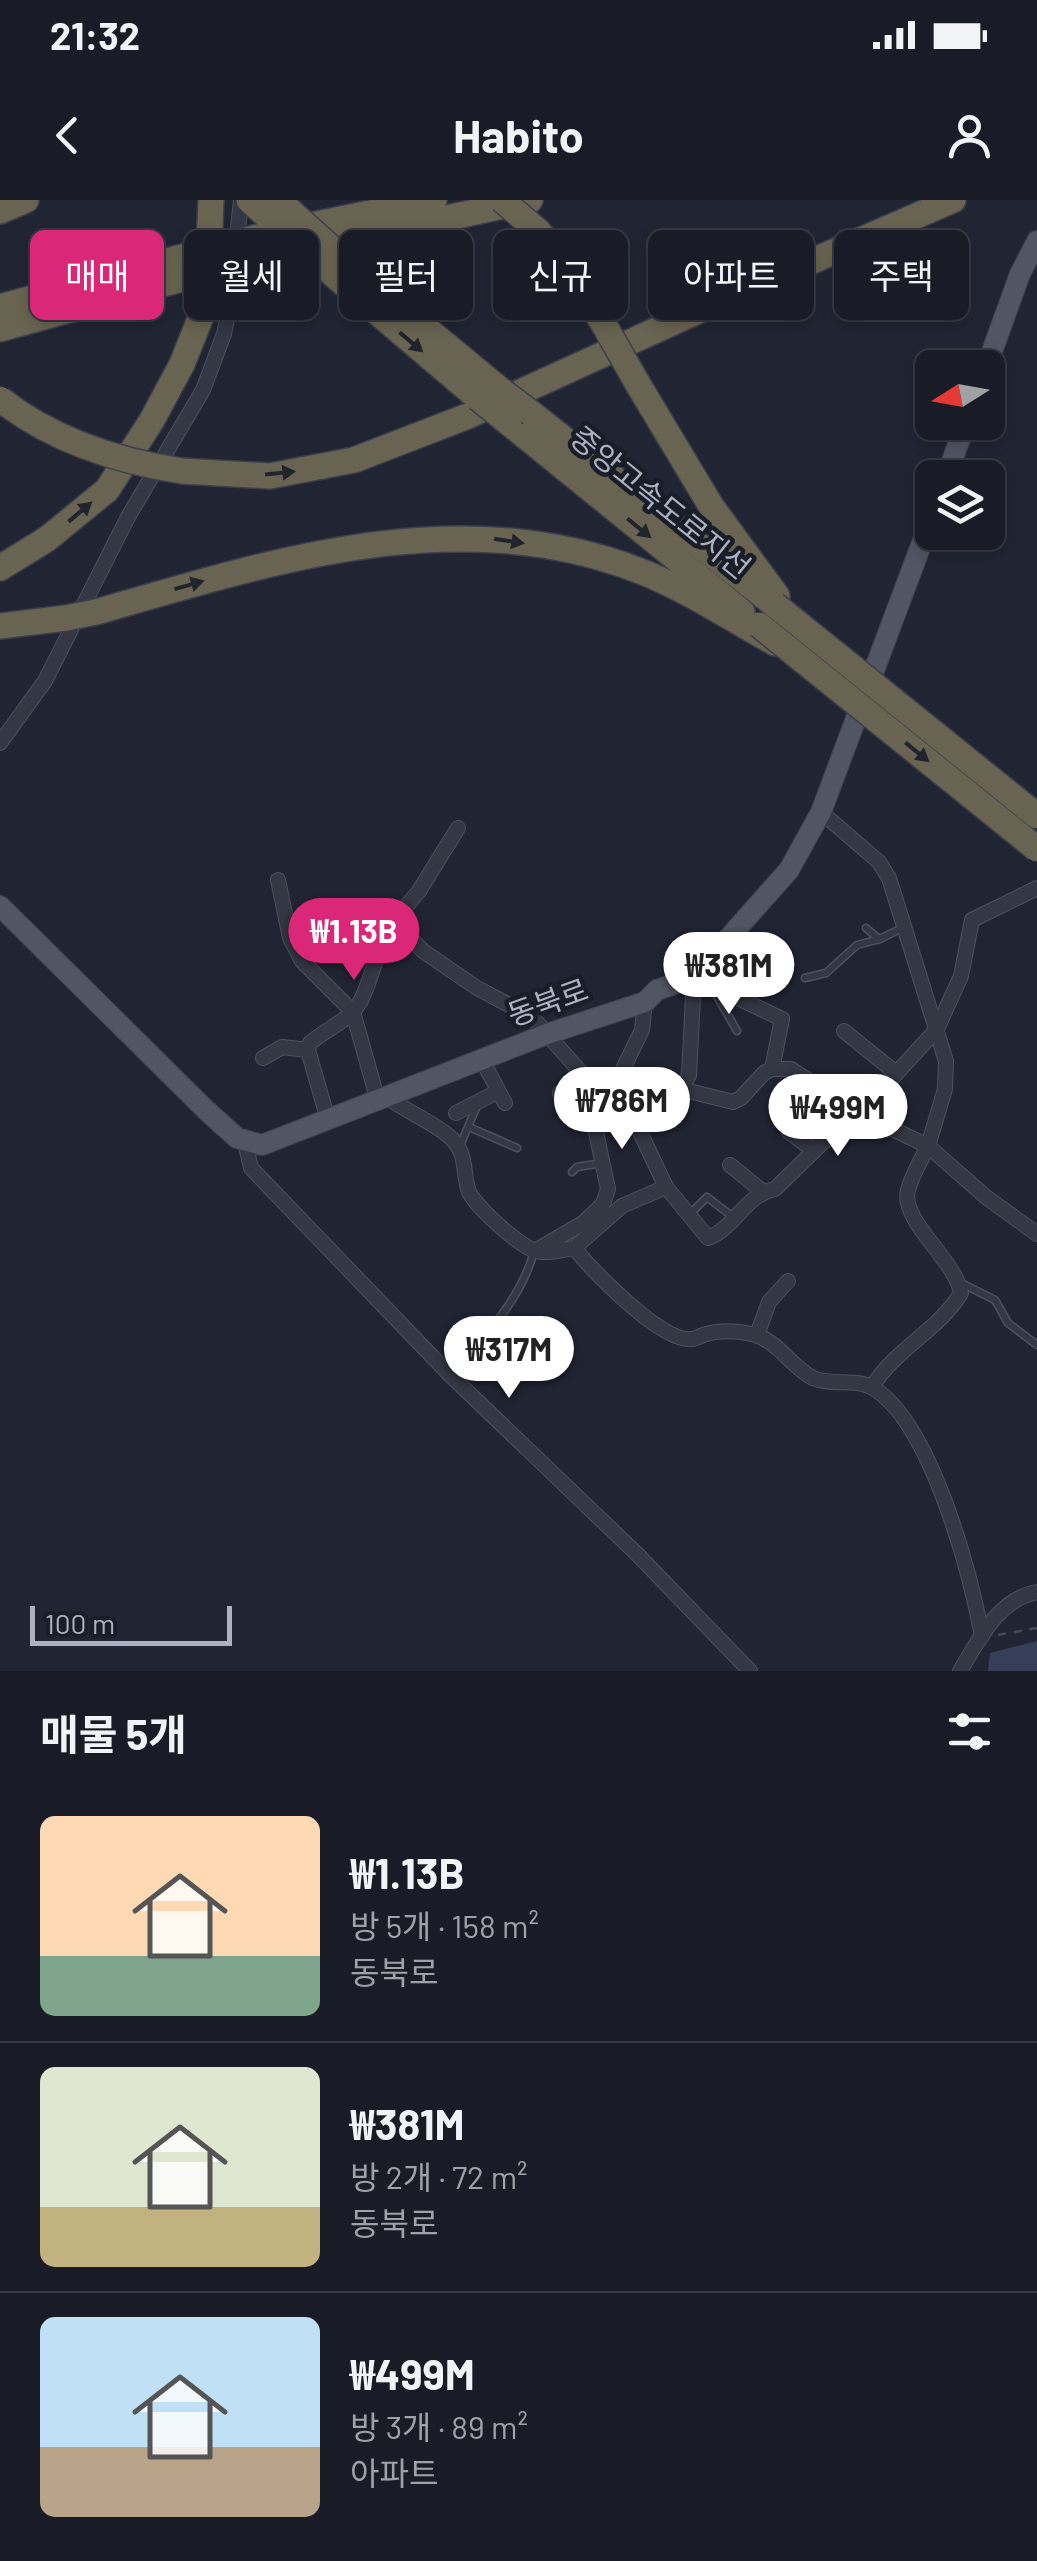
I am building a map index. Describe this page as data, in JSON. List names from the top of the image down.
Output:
{
  "streets": {
    "highway": ["중앙고속도로지선"],
    "main road": ["동북로"]
  },
  "scale_bar": "100 m",
  "north": "left",
  "page": {
    "status": "21:32",
    "header": "Habito",
    "chip": [
      "매매",
      "월세",
      "필터",
      "신규",
      "아파트",
      "주택"
    ],
    "price": [
      "₩1.13B",
      "₩381M",
      "₩786M",
      "₩499M",
      "₩317M"
    ],
    "scale": "100 m",
    "heading": "매물 5개",
    "list": [
      {
        "name": "₩1.13B",
        "note": "방 5개 · 158 m² · 동북로"
      },
      {
        "name": "₩381M",
        "note": "방 2개 · 72 m² · 동북로"
      },
      {
        "name": "₩499M",
        "note": "방 3개 · 89 m² · 아파트"
      }
    ]
  }
}
